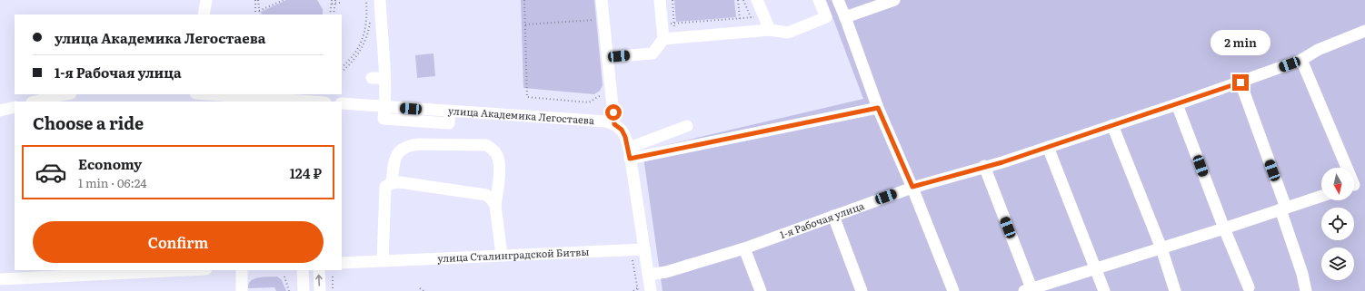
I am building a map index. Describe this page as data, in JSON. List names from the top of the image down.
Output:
{
  "streets": {
    "street": ["улица Академика Легостаева", "1-я Рабочая улица", "улица Сталинградской Битвы"]
  },
  "north": "bottom",
  "page": {
    "banner": ["улица Академика Легостаева", "1-я Рабочая улица"],
    "bubble": "2 min",
    "heading": "Choose a ride",
    "list": [
      {
        "name": "Economy",
        "note": "1 min · 06:24",
        "value": "124 ₽"
      }
    ],
    "buttons": "Confirm"
  }
}
